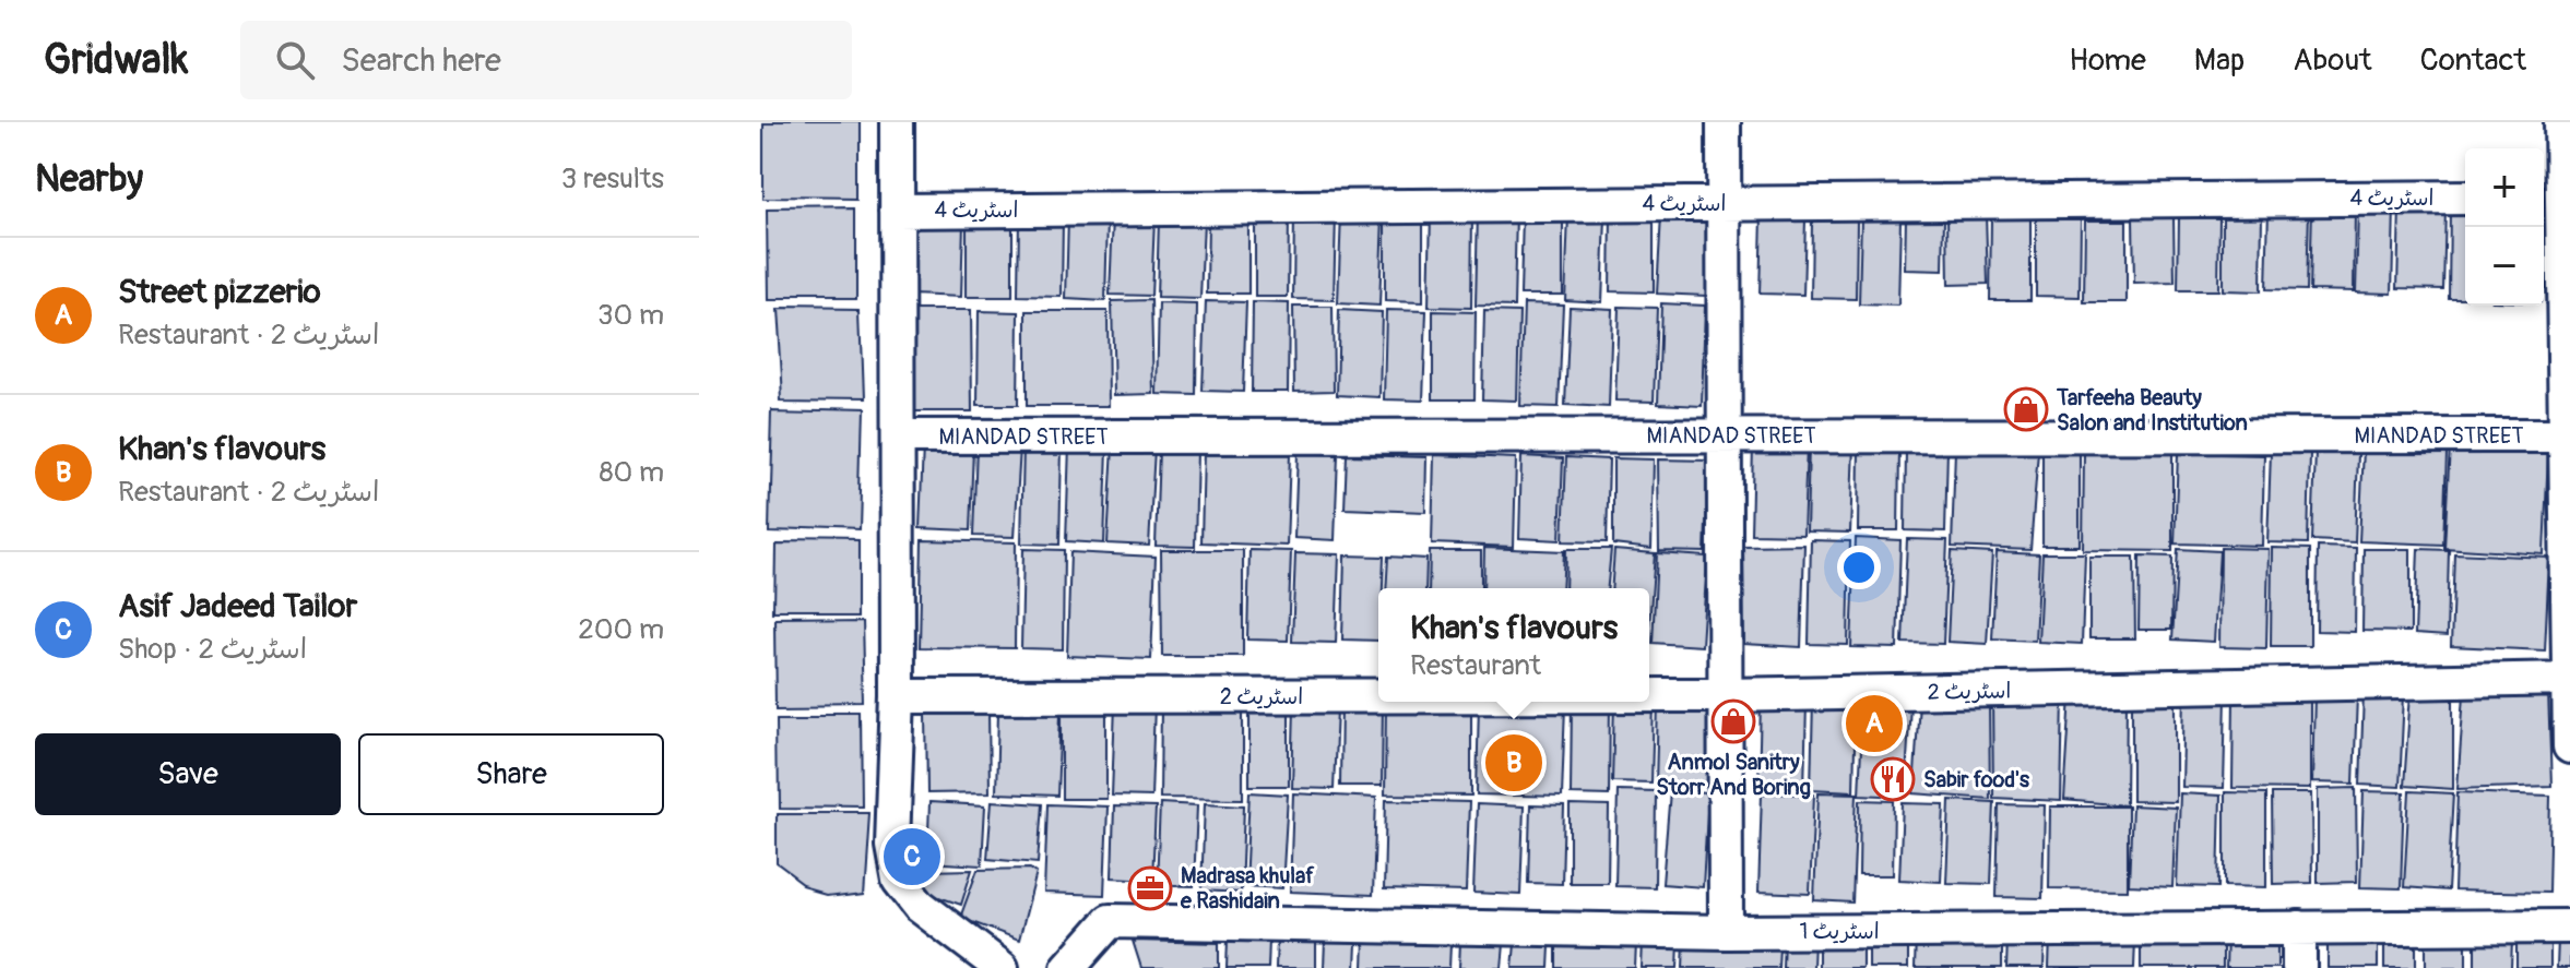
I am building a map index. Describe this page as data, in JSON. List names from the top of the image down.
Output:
{
  "streets": {
    "street": [
      "اسٹریٹ 4",
      "MIANDAD STREET",
      "اسٹریٹ 2",
      "اسٹریٹ 1"
    ]
  },
  "places": {
    "shop": ["Tarfeeha Beauty Salon and Institution", "Anmol Sanitry Storr And Boring"],
    "restaurant": ["Sabir food's"],
    "office": ["Madrasa khulaf e Rashidain"]
  },
  "page": {
    "header": "Gridwalk",
    "search": "Search here",
    "nav": [
      "Home",
      "Map",
      "About",
      "Contact"
    ],
    "heading": ["Nearby", "3 results"],
    "map_buttons": ["+", "−"],
    "list": [
      {
        "mark": "A",
        "name": "Street pizzerio",
        "note": "Restaurant · اسٹریٹ 2",
        "value": "30 m"
      },
      {
        "mark": "B",
        "name": "Khan's flavours",
        "note": "Restaurant · اسٹریٹ 2",
        "value": "80 m"
      },
      {
        "mark": "C",
        "name": "Asif Jadeed Tailor",
        "note": "Shop · اسٹریٹ 2",
        "value": "200 m"
      }
    ],
    "popup": ["Khan's flavours", "Restaurant"],
    "pins": ["A", "B", "C"],
    "buttons": ["Save", "Share"]
  }
}
